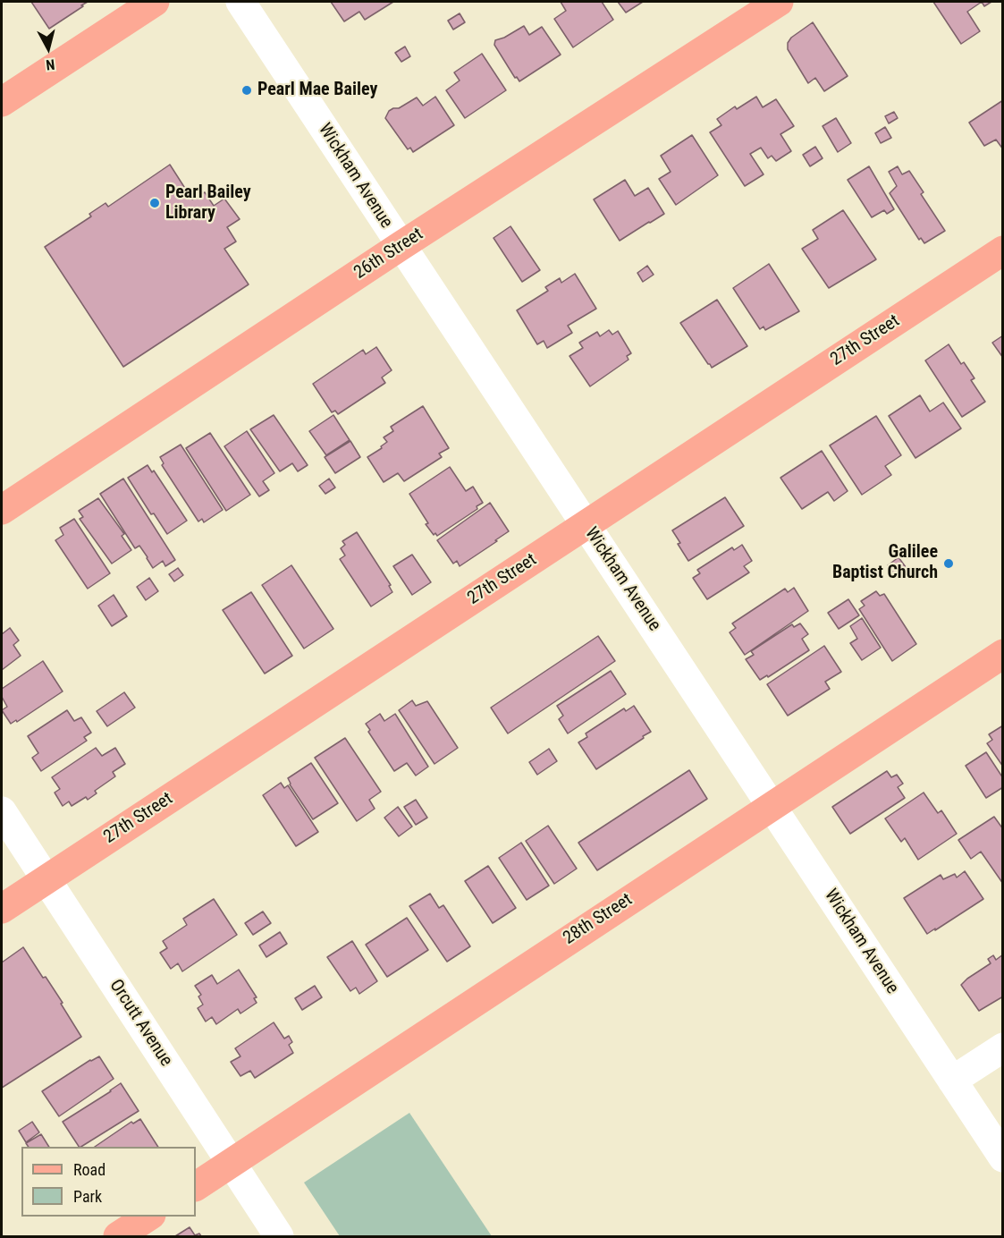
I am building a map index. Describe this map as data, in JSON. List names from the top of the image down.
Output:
{
  "streets": {
    "main road": ["26th Street", "27th Street", "28th Street"],
    "street": ["Wickham Avenue", "Orcutt Avenue"]
  },
  "crossings": [
    ["Wickham Avenue", "26th Street"],
    ["Wickham Avenue", "27th Street"],
    ["Wickham Avenue", "28th Street"],
    ["27th Street", "Orcutt Avenue"],
    ["28th Street", "Orcutt Avenue"]
  ],
  "places": ["Pearl Mae Bailey", "Pearl Bailey Library", "Galilee Baptist Church"],
  "legend": ["Road", "Park"],
  "north": "bottom"
}
